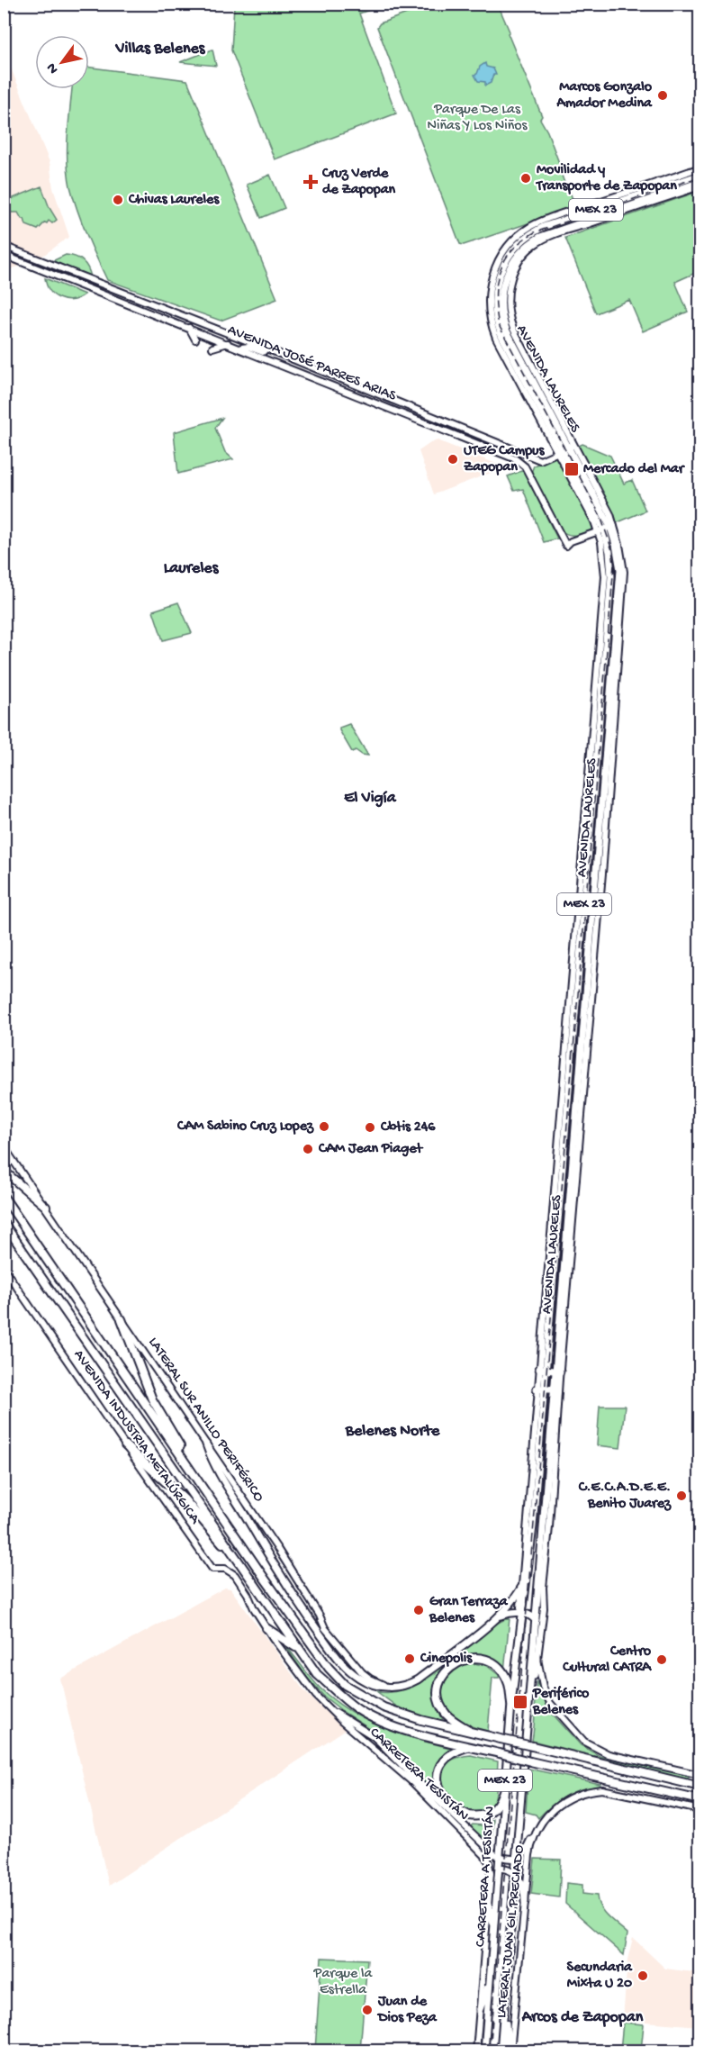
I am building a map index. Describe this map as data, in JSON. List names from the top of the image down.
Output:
{
  "streets": {
    "main road": [
      "MEX 23",
      "AVENIDA JOSÉ PARRES ARIAS",
      "AVENIDA LAURELES",
      "LATERAL SUR ANILLO PERIFÉRICO",
      "AVENIDA INDUSTRIA METALÚRGICA",
      "CARRETERA TESISTÁN",
      "CARRETERA A TESISTÁN",
      "LATERAL JUAN GIL PRECIADO"
    ]
  },
  "crossings": [
    ["AVENIDA JOSÉ PARRES ARIAS", "AVENIDA LAURELES"],
    ["AVENIDA LAURELES", "CARRETERA A TESISTÁN"],
    ["AVENIDA INDUSTRIA METALÚRGICA", "CARRETERA TESISTÁN"]
  ],
  "districts": [
    "Villas Belenes",
    "Laureles",
    "El Vigía",
    "Belenes Norte",
    "Arcos de Zapopan"
  ],
  "parks": ["Parque De Las Niñas Y Los Niños", "Parque la Estrella"],
  "places": {
    "other": [
      "Marcos Gonzalo Amador Medina",
      "Movilidad y Transporte de Zapopan",
      "Chivas Laureles",
      "UTEG Campus Zapopan",
      "CAM Sabino Cruz Lopez",
      "Cbtis 246",
      "CAM Jean Piaget",
      "C.E.C.A.D.E.E. Benito Juarez",
      "Gran Terraza Belenes",
      "Cinepolis",
      "Centro Cultural CATRA",
      "Secundaria Mixta U 20",
      "Juan de Dios Peza"
    ],
    "health": ["Cruz Verde de Zapopan"],
    "transit": ["Mercado del Mar", "Periférico Belenes"]
  },
  "north": "bottom left"
}
